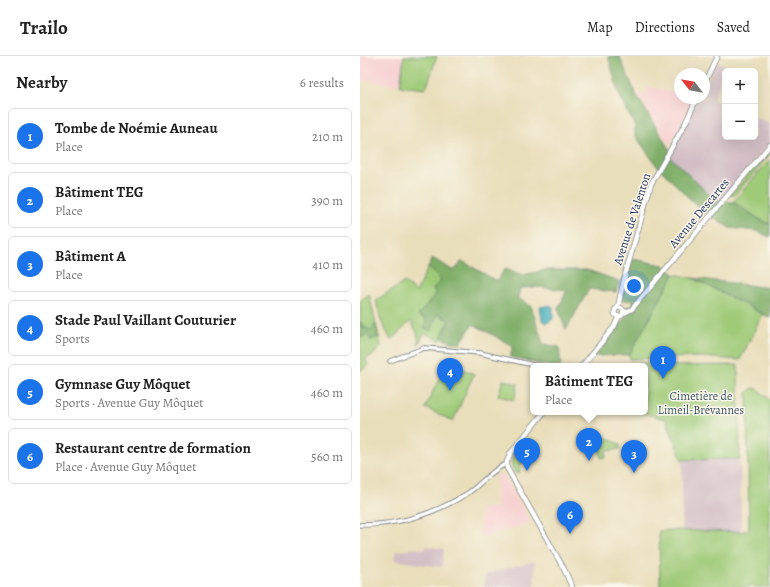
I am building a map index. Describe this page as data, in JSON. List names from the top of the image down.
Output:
{
  "streets": {
    "main road": ["Avenue Descartes", "Avenue de Valenton"]
  },
  "crossings": [
    ["Avenue Descartes", "Avenue de Valenton"]
  ],
  "parks": ["Cimetière de Limeil-Brévannes"],
  "north": "top left",
  "page": {
    "header": "Trailo",
    "nav": ["Map", "Directions", "Saved"],
    "heading": ["Nearby", "6 results"],
    "map_buttons": ["+", "−"],
    "list": [
      {
        "mark": "1",
        "name": "Tombe de Noémie Auneau",
        "note": "Place",
        "value": "210 m"
      },
      {
        "mark": "2",
        "name": "Bâtiment TEG",
        "note": "Place",
        "value": "390 m"
      },
      {
        "mark": "3",
        "name": "Bâtiment A",
        "note": "Place",
        "value": "410 m"
      },
      {
        "mark": "4",
        "name": "Stade Paul Vaillant Couturier",
        "note": "Sports",
        "value": "460 m"
      },
      {
        "mark": "5",
        "name": "Gymnase Guy Môquet",
        "note": "Sports · Avenue Guy Môquet",
        "value": "460 m"
      },
      {
        "mark": "6",
        "name": "Restaurant centre de formation",
        "note": "Place · Avenue Guy Môquet",
        "value": "560 m"
      }
    ],
    "pins": [
      "1",
      "4",
      "2",
      "5",
      "3",
      "6"
    ],
    "popup": ["Bâtiment TEG", "Place"]
  }
}
